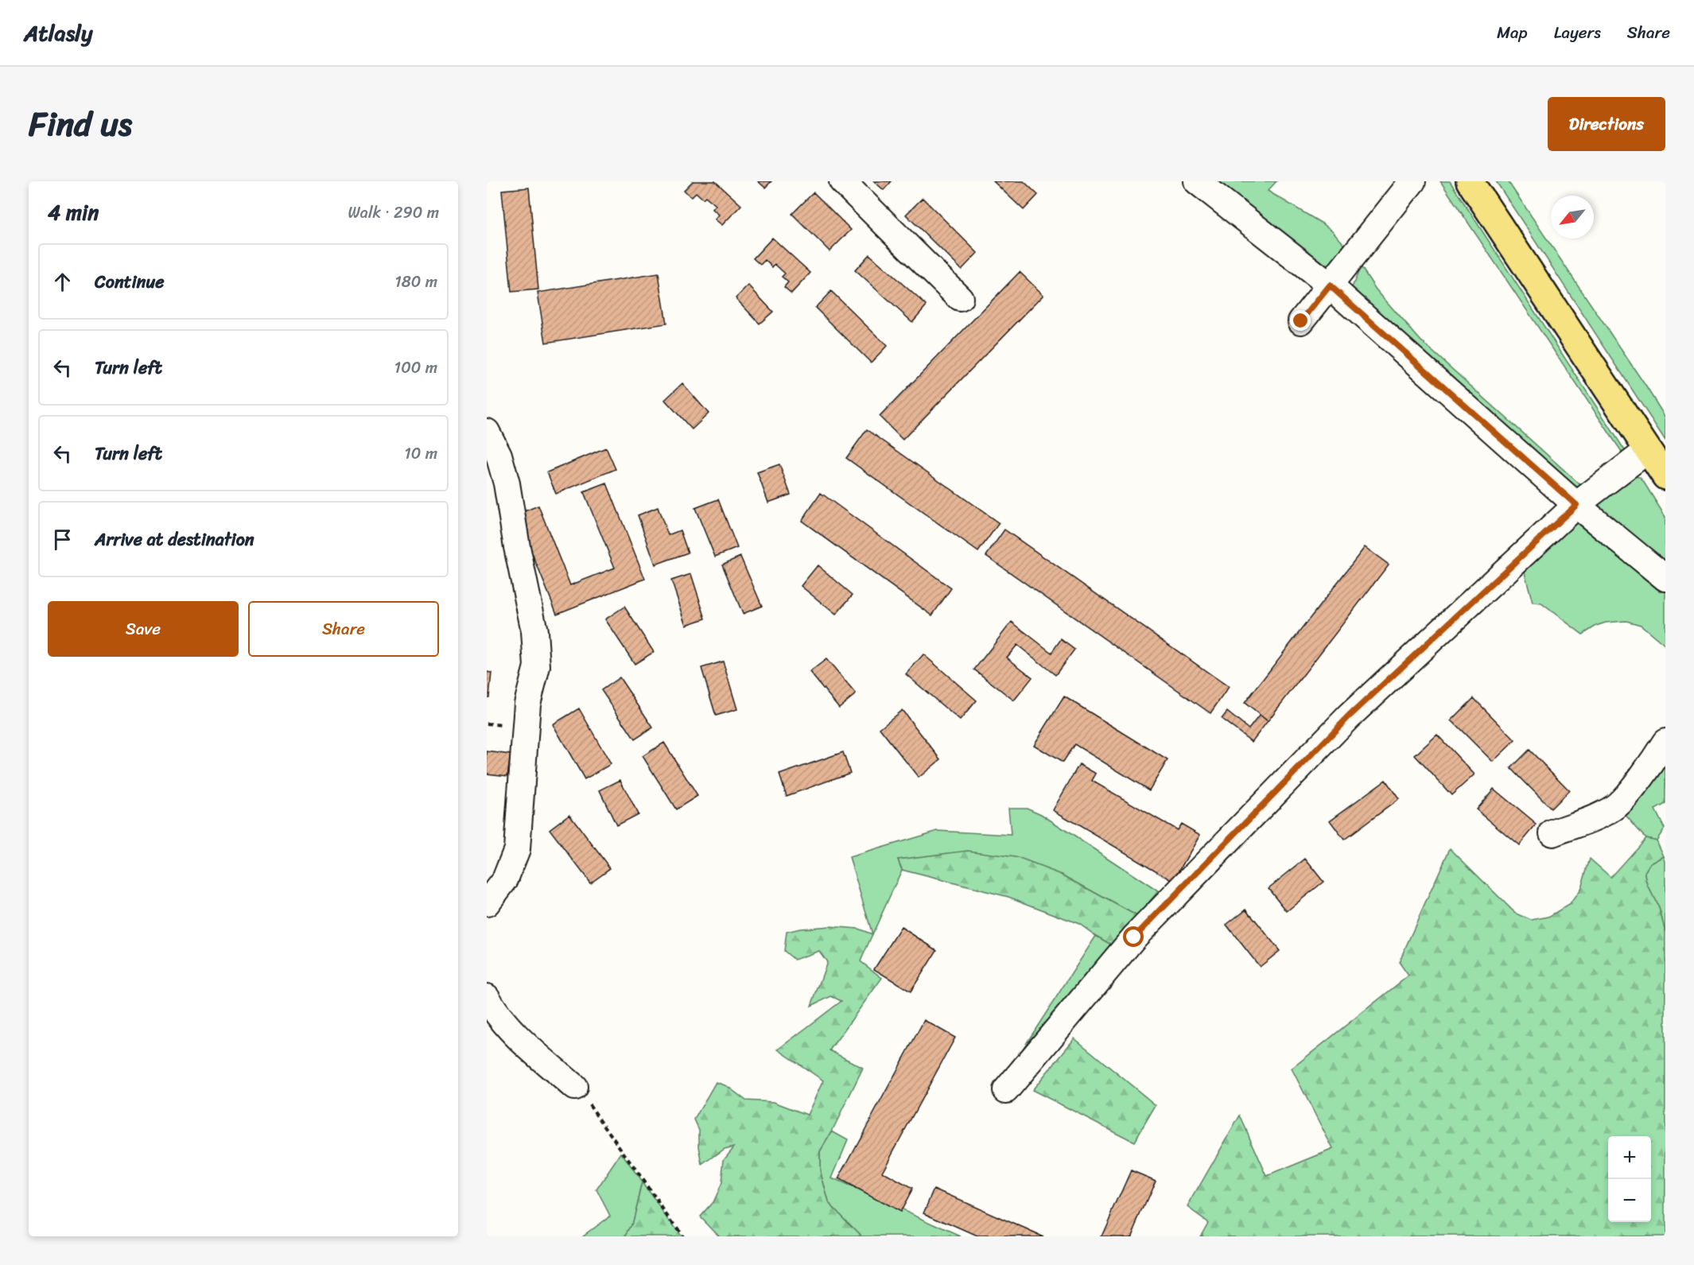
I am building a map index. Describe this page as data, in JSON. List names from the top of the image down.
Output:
{
  "north": "bottom left",
  "page": {
    "header": "Atlasly",
    "nav": ["Map", "Layers", "Share"],
    "title": "Find us",
    "buttons": [
      "Directions",
      ["Save", "Share"]
    ],
    "heading": ["4 min", "Walk · 290 m"],
    "list": [
      ["Continue", "180 m"],
      ["Turn left", "100 m"],
      ["Turn left", "10 m"],
      "Arrive at destination"
    ],
    "map_buttons": ["+", "−"]
  }
}
